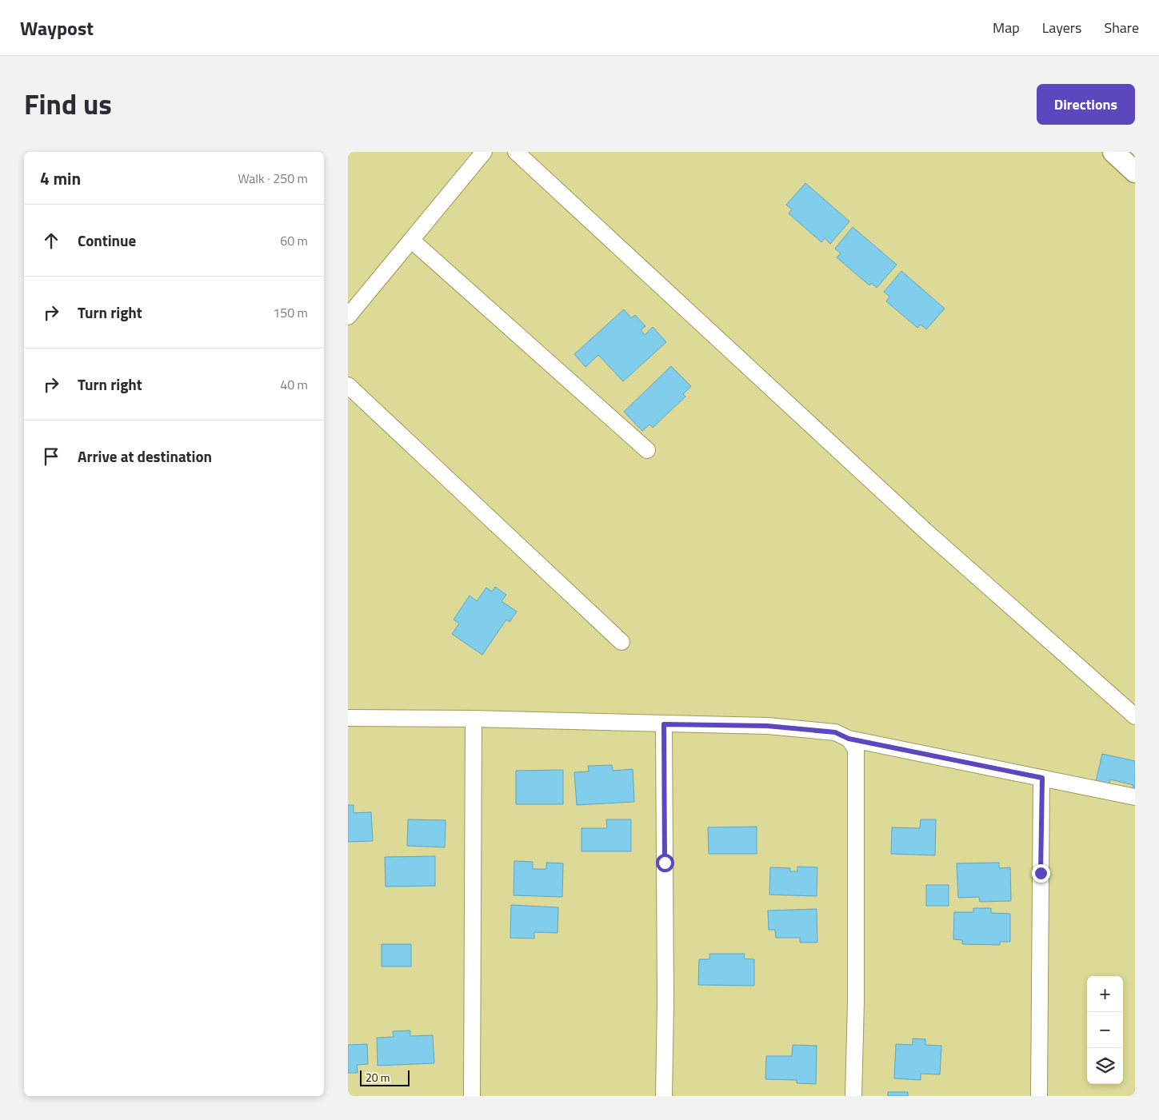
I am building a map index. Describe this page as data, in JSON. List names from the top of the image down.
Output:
{
  "scale_bar": "20 m",
  "page": {
    "header": "Waypost",
    "nav": ["Map", "Layers", "Share"],
    "title": "Find us",
    "buttons": "Directions",
    "heading": ["4 min", "Walk · 250 m"],
    "list": [
      ["Continue", "60 m"],
      ["Turn right", "150 m"],
      ["Turn right", "40 m"],
      "Arrive at destination"
    ],
    "map_buttons": ["+", "−"],
    "scale": "20 m"
  }
}
